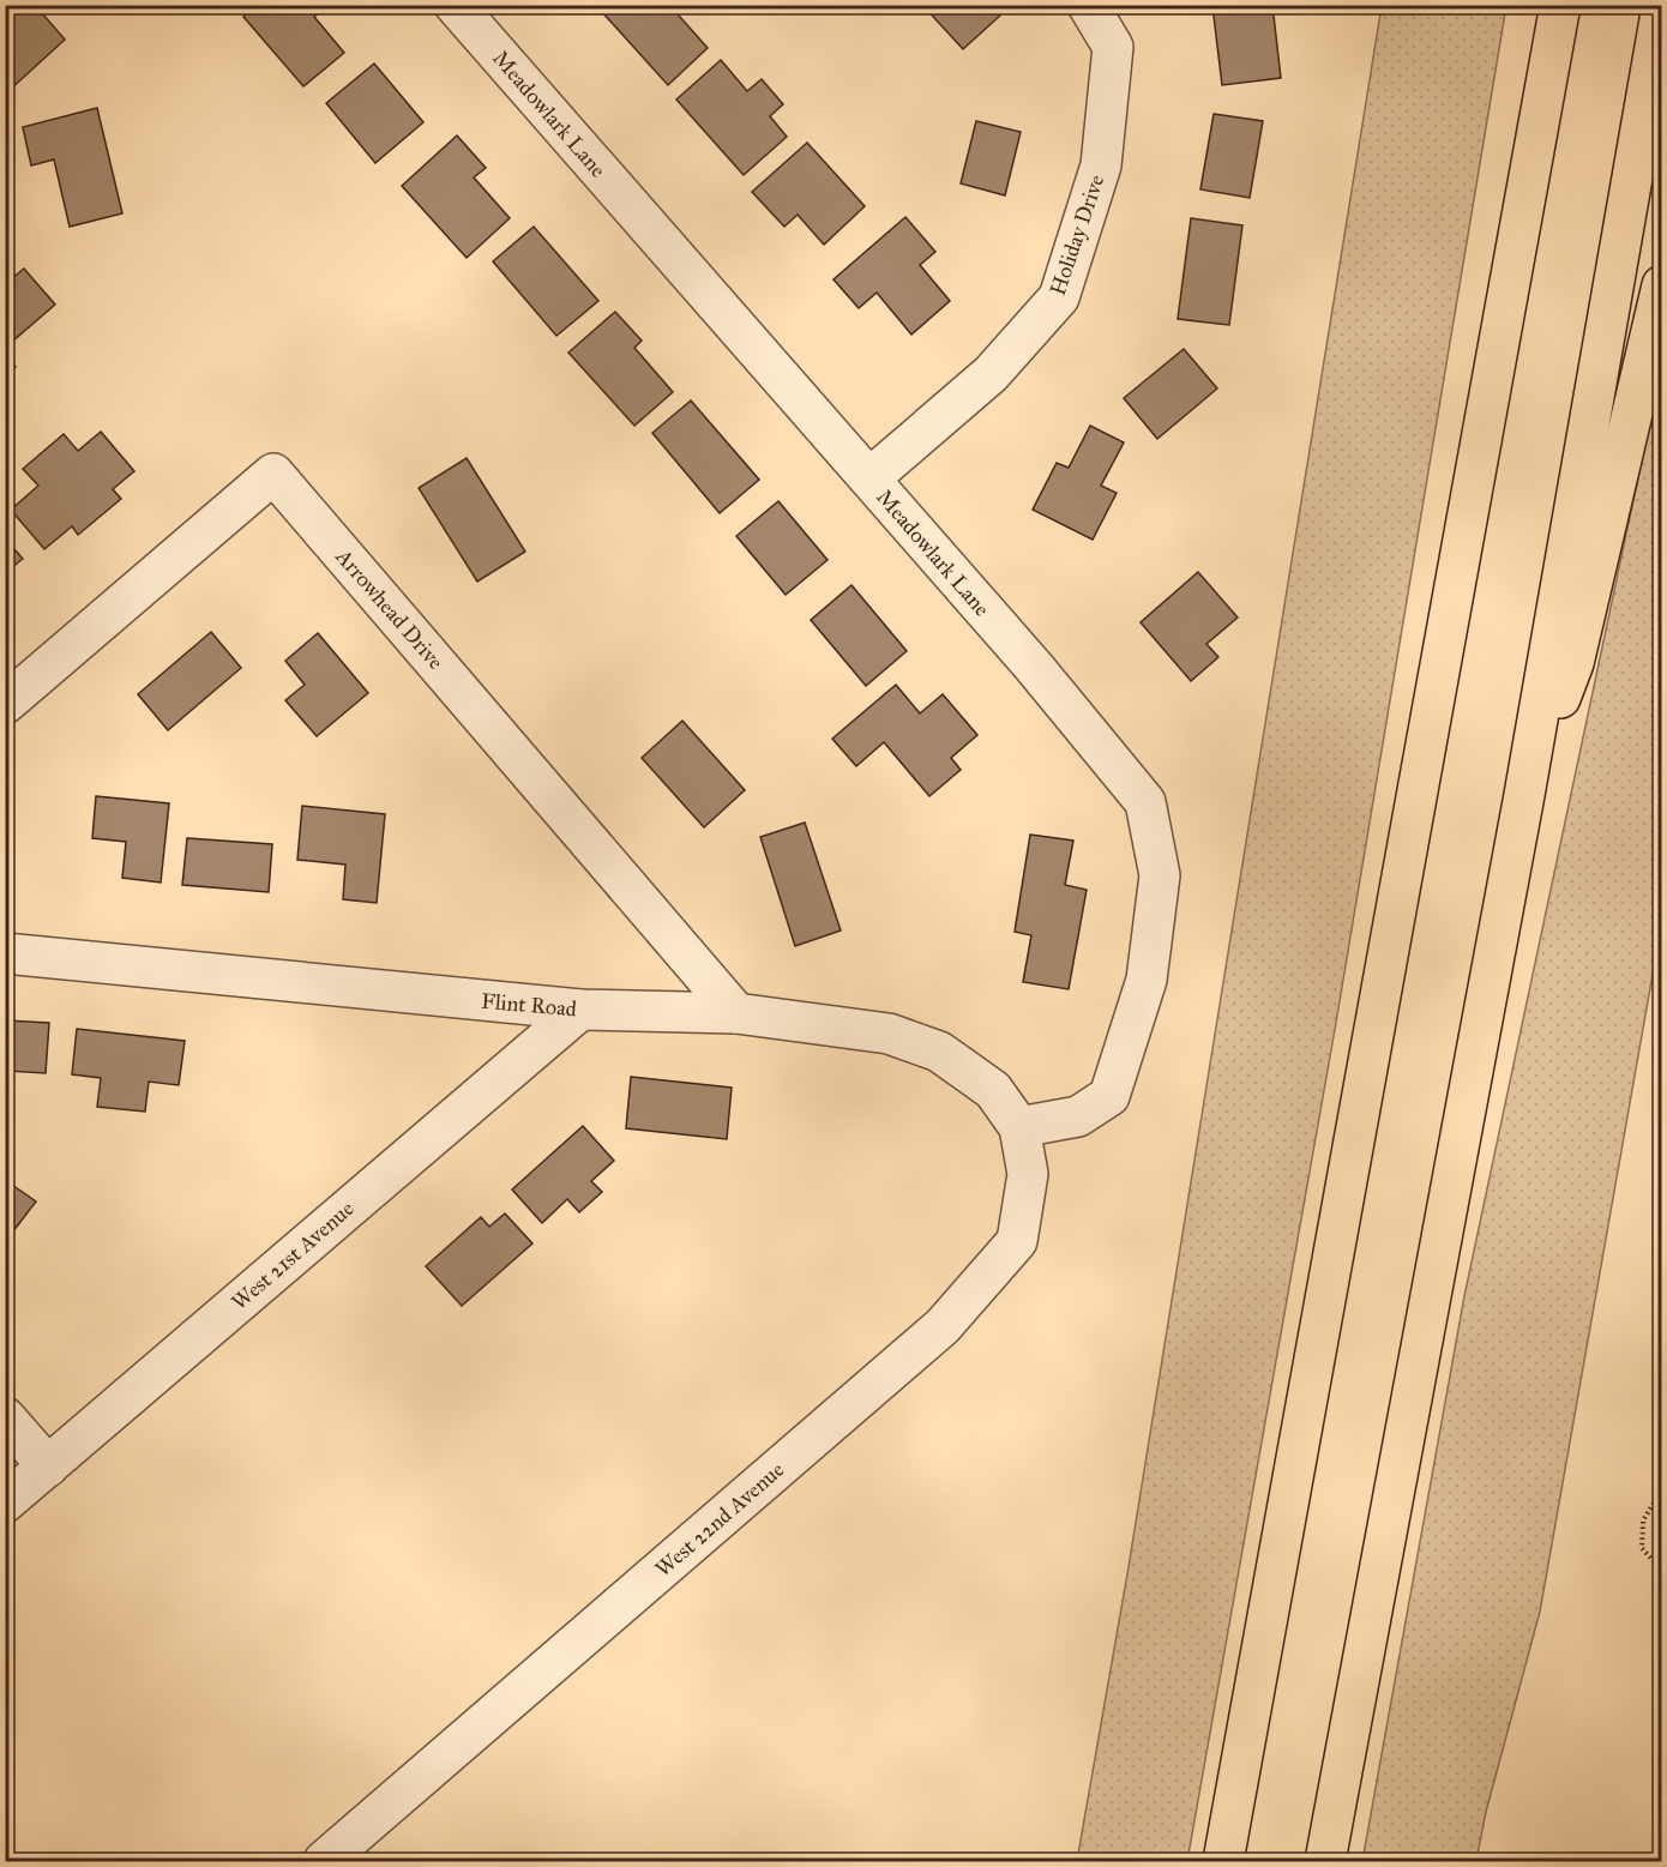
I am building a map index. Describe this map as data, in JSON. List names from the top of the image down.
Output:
{
  "streets": {
    "street": [
      "Meadowlark Lane",
      "Holiday Drive",
      "Arrowhead Drive",
      "Flint Road",
      "West 21st Avenue",
      "West 22nd Avenue"
    ]
  },
  "crossings": [
    ["Meadowlark Lane", "Holiday Drive"],
    ["Meadowlark Lane", "Flint Road"],
    ["Meadowlark Lane", "West 22nd Avenue"],
    ["Arrowhead Drive", "Flint Road"],
    ["Flint Road", "West 21st Avenue"],
    ["Flint Road", "West 22nd Avenue"]
  ]
}
